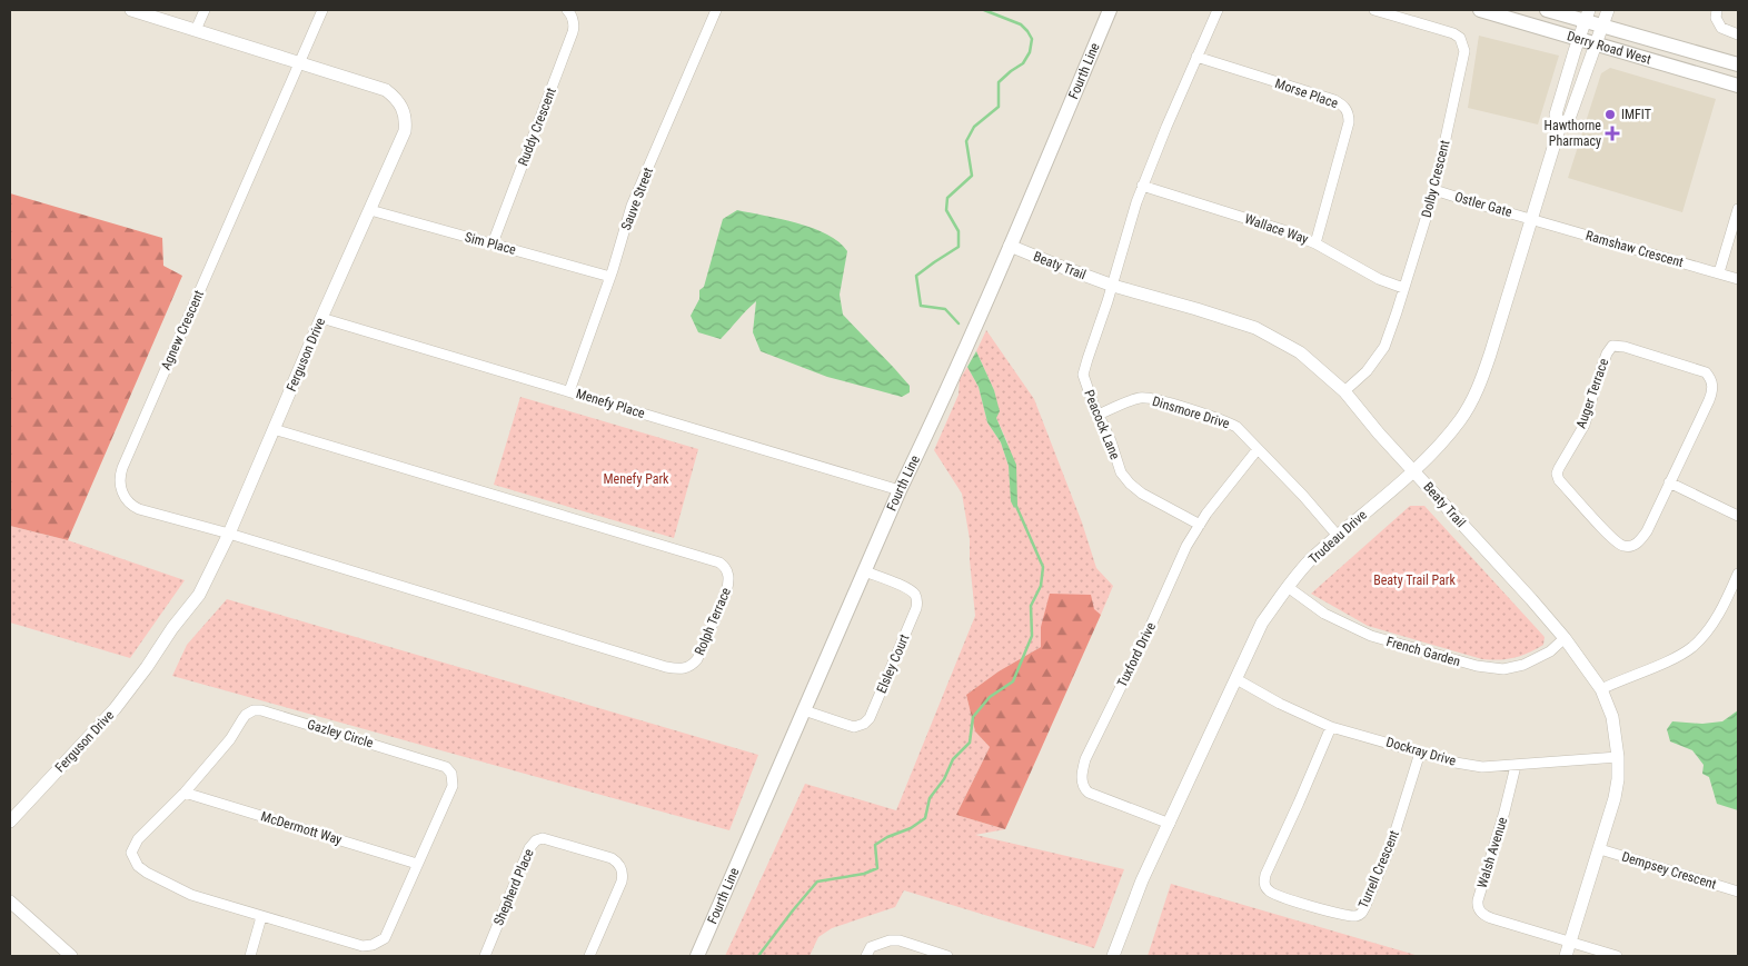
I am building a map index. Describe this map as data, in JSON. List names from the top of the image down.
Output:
{
  "streets": {
    "main road": ["Derry Road West", "Fourth Line"],
    "street": [
      "Morse Place",
      "Ruddy Crescent",
      "Dolby Crescent",
      "Sauve Street",
      "Ostler Gate",
      "Wallace Way",
      "Sim Place",
      "Ramshaw Crescent",
      "Beaty Trail",
      "Agnew Crescent",
      "Ferguson Drive",
      "Auger Terrace",
      "Menefy Place",
      "Dinsmore Drive",
      "Peacock Lane",
      "Trudeau Drive",
      "Rolph Terrace",
      "French Garden",
      "Tuxford Drive",
      "Elsley Court",
      "Gazley Circle",
      "Dockray Drive",
      "McDermott Way",
      "Walsh Avenue",
      "Turrell Crescent",
      "Dempsey Crescent",
      "Shepherd Place"
    ]
  },
  "crossings": [
    ["Derry Road West", "Trudeau Drive"],
    ["Fourth Line", "Beaty Trail"],
    ["Fourth Line", "Menefy Place"],
    ["Fourth Line", "Elsley Court"],
    ["Morse Place", "Wallace Way"],
    ["Ruddy Crescent", "Sim Place"],
    ["Dolby Crescent", "Ostler Gate"],
    ["Dolby Crescent", "Wallace Way"],
    ["Dolby Crescent", "Beaty Trail"],
    ["Sauve Street", "Sim Place"],
    ["Sauve Street", "Menefy Place"],
    ["Ostler Gate", "Ramshaw Crescent"],
    ["Ostler Gate", "Trudeau Drive"],
    ["Sim Place", "Ferguson Drive"],
    ["Ramshaw Crescent", "Trudeau Drive"],
    ["Beaty Trail", "Peacock Lane"],
    ["Beaty Trail", "Trudeau Drive"],
    ["Beaty Trail", "French Garden"],
    ["Beaty Trail", "Dockray Drive"],
    ["Beaty Trail", "Walsh Avenue"],
    ["Beaty Trail", "Dempsey Crescent"],
    ["Agnew Crescent", "Ferguson Drive"],
    ["Agnew Crescent", "Rolph Terrace"],
    ["Ferguson Drive", "Menefy Place"],
    ["Ferguson Drive", "Rolph Terrace"],
    ["Dinsmore Drive", "Peacock Lane"],
    ["Dinsmore Drive", "Trudeau Drive"],
    ["Dinsmore Drive", "Tuxford Drive"],
    ["Peacock Lane", "Tuxford Drive"],
    ["Trudeau Drive", "French Garden"],
    ["Trudeau Drive", "Tuxford Drive"],
    ["Trudeau Drive", "Dockray Drive"],
    ["Gazley Circle", "McDermott Way"],
    ["Dockray Drive", "Walsh Avenue"],
    ["Dockray Drive", "Turrell Crescent"]
  ],
  "parks": ["Menefy Park", "Beaty Trail Park"],
  "places": {
    "other": ["IMFIT"],
    "health": ["Hawthorne Pharmacy"]
  }
}
